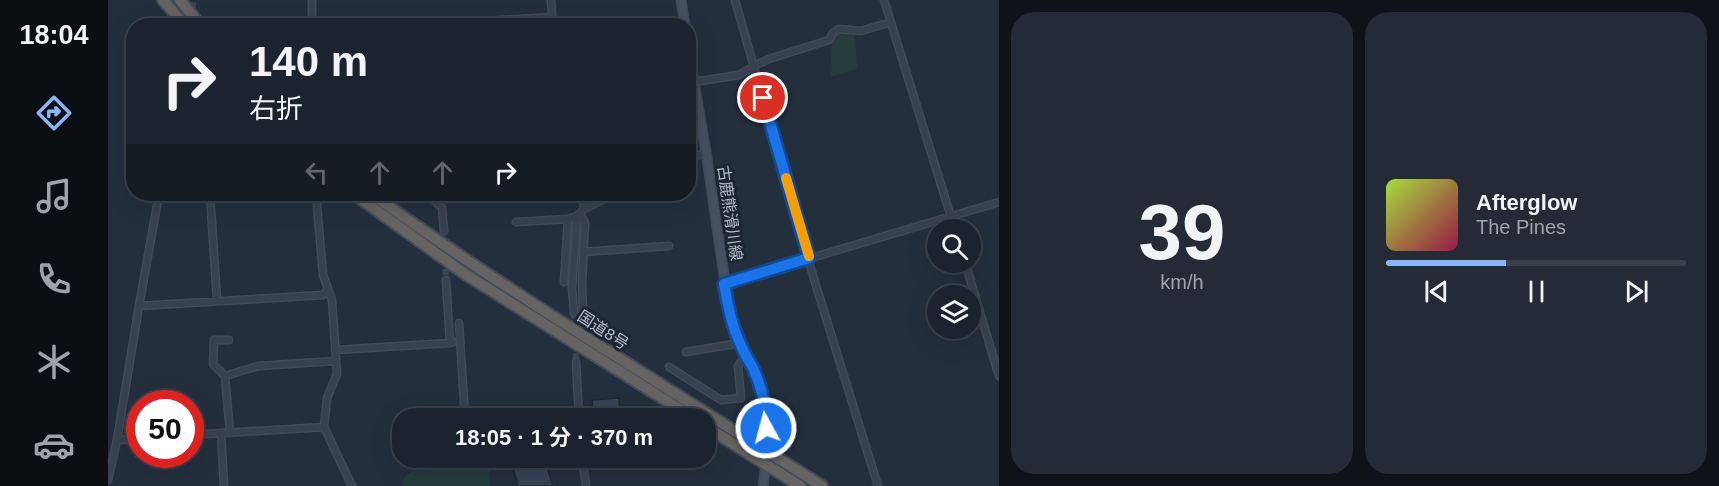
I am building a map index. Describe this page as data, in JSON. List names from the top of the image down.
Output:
{
  "streets": {
    "highway": ["国道8号"],
    "main road": ["古鹿熊滑川線"]
  },
  "crossings": [
    ["古鹿熊滑川線", "国道8号"]
  ],
  "page": {
    "tabs": "18:04",
    "tile": ["39", "km/h"],
    "turn": ["140 m", "右折"],
    "song": ["Afterglow", "The Pines"],
    "limit": "50",
    "trip": "18:05 · 1 分 · 370 m"
  }
}
